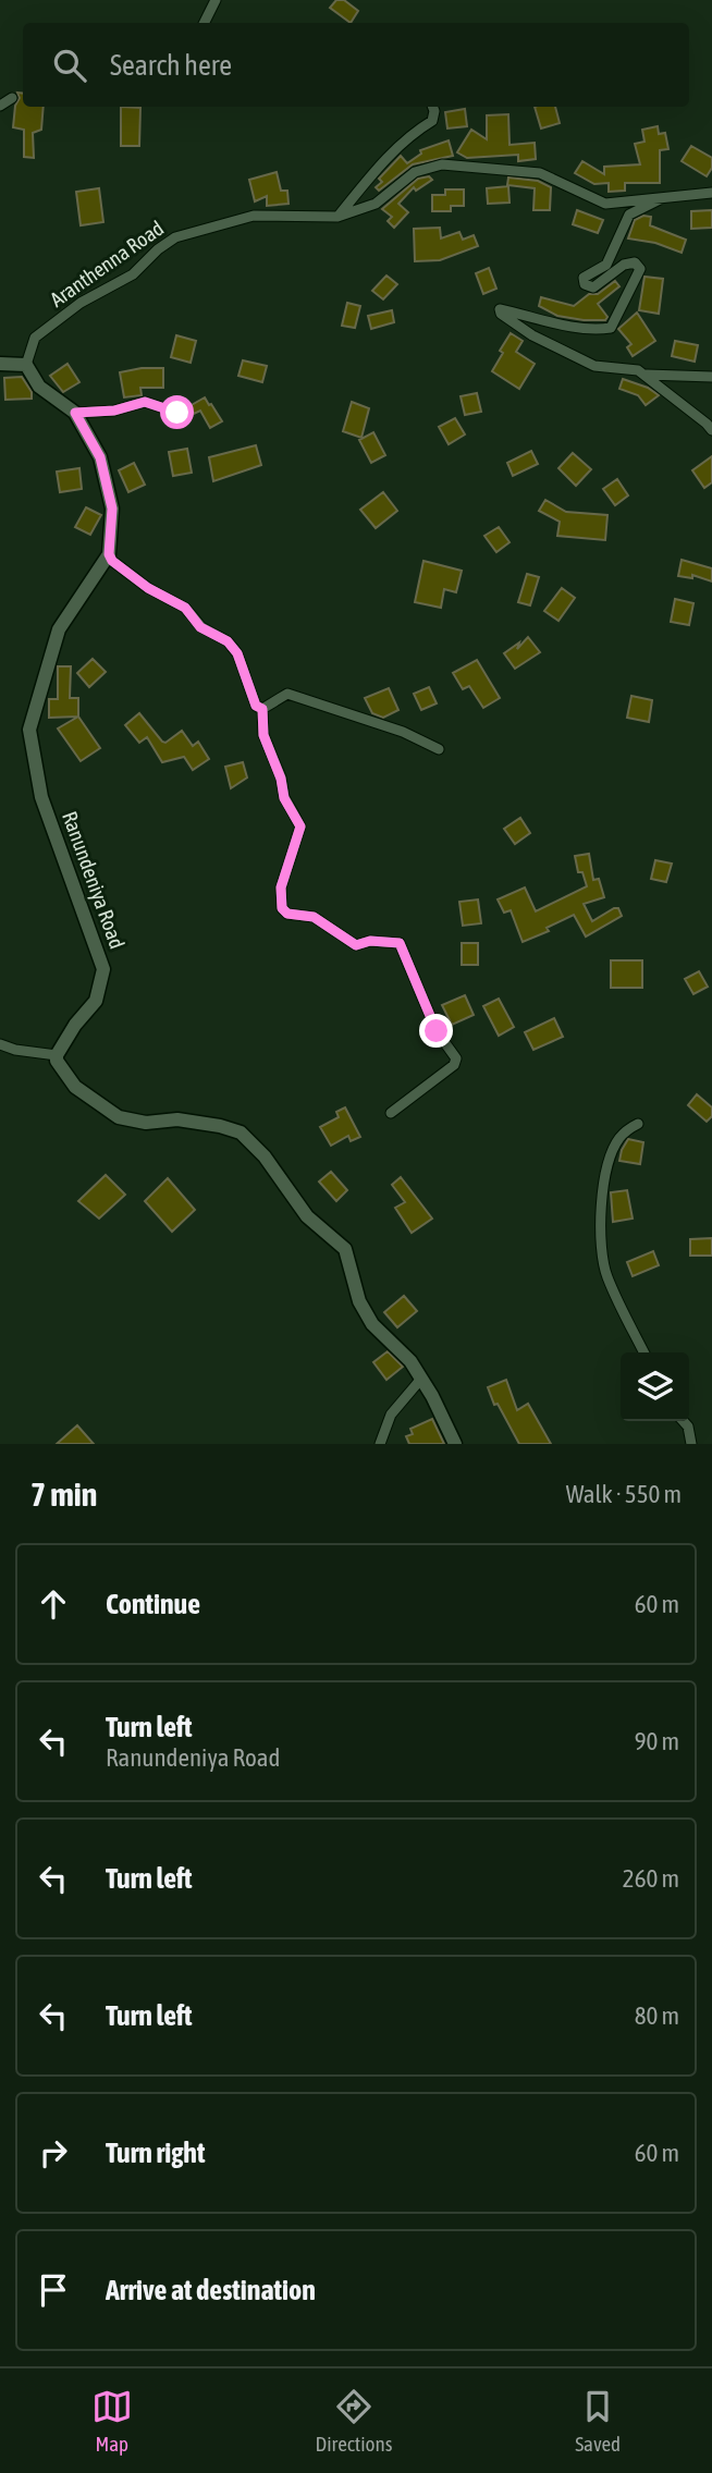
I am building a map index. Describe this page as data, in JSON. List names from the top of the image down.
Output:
{
  "streets": {
    "main road": ["Ranundeniya Road"],
    "street": ["Aranthenna Road"]
  },
  "crossings": [
    ["Aranthenna Road", "Ranundeniya Road"]
  ],
  "page": {
    "search": "Search here",
    "heading": ["7 min", "Walk · 550 m"],
    "list": [
      ["Continue", "60 m"],
      ["Turn left", "Ranundeniya Road", "90 m"],
      ["Turn left", "260 m"],
      ["Turn left", "80 m"],
      ["Turn right", "60 m"],
      "Arrive at destination"
    ],
    "nav": ["Map", "Directions", "Saved"]
  }
}
